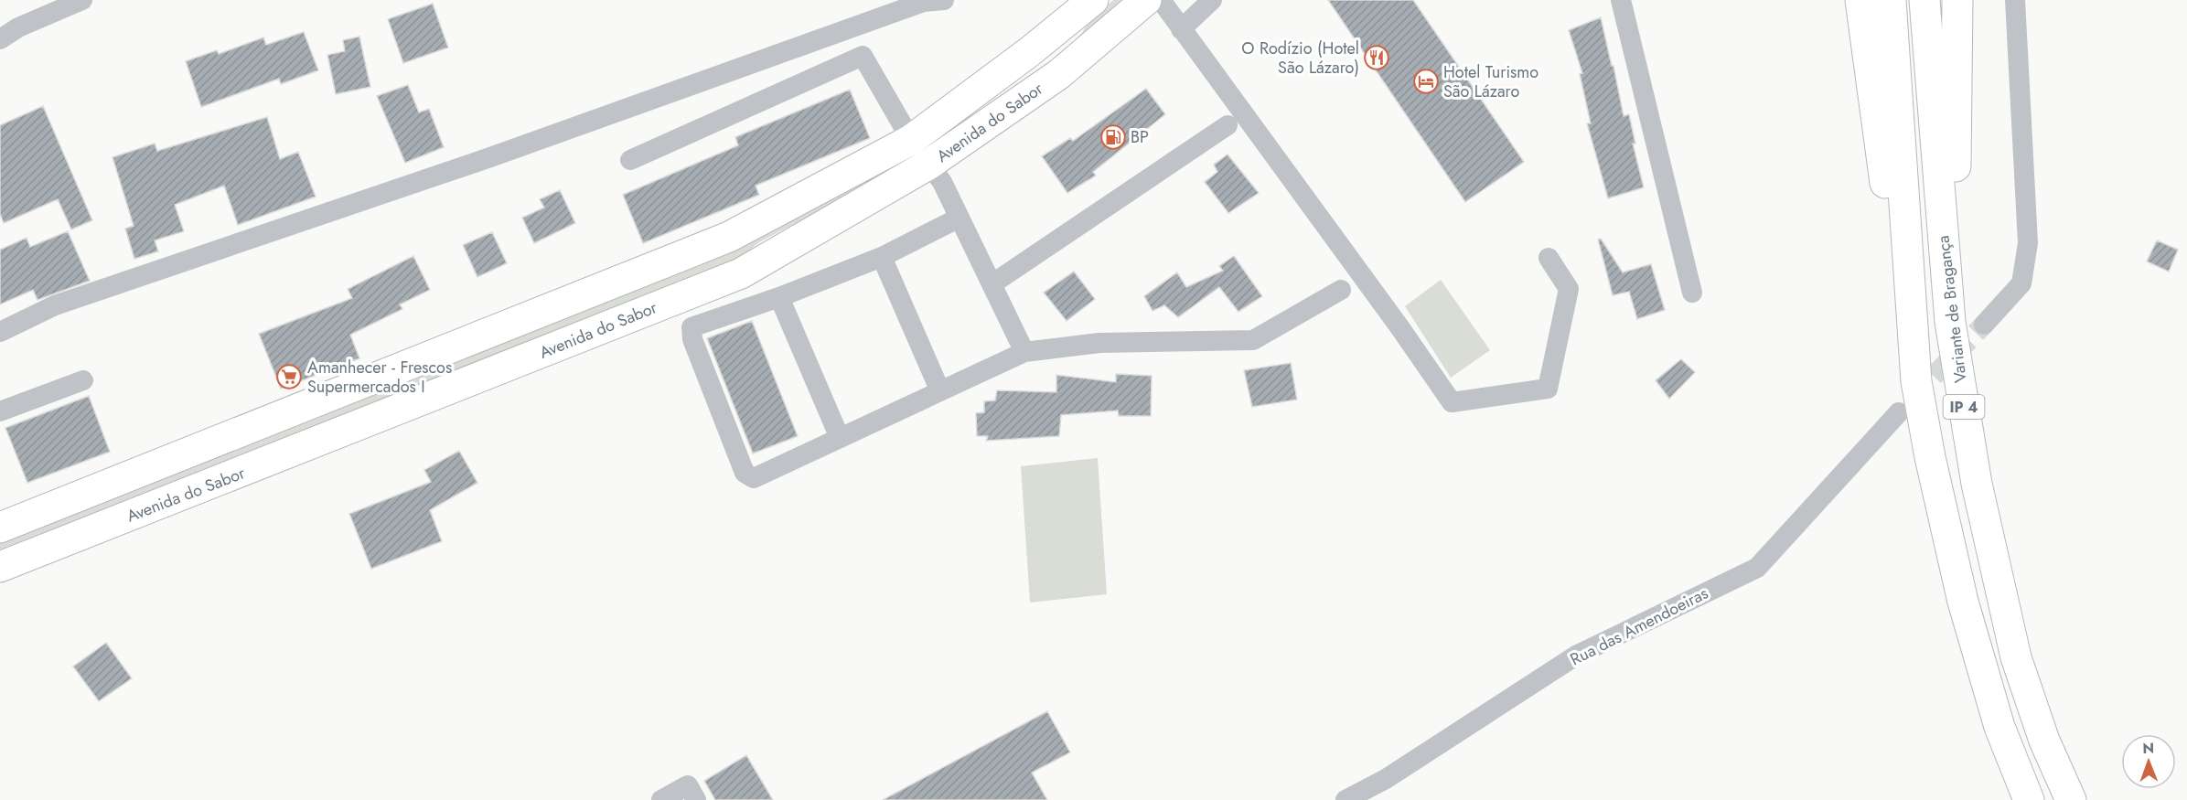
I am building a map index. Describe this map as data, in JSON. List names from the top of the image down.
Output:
{
  "streets": {
    "main road": ["Avenida do Sabor", "Variante de Bragança", "IP 4"],
    "street": ["Rua das Amendoeiras"]
  },
  "places": {
    "restaurant": ["O Rodízio (Hotel São Lázaro)"],
    "hotel": ["Hotel Turismo São Lázaro"],
    "fuel station": ["BP"],
    "supermarket": ["Amanhecer - Frescos Supermercados I"]
  },
  "north": "top"
}
